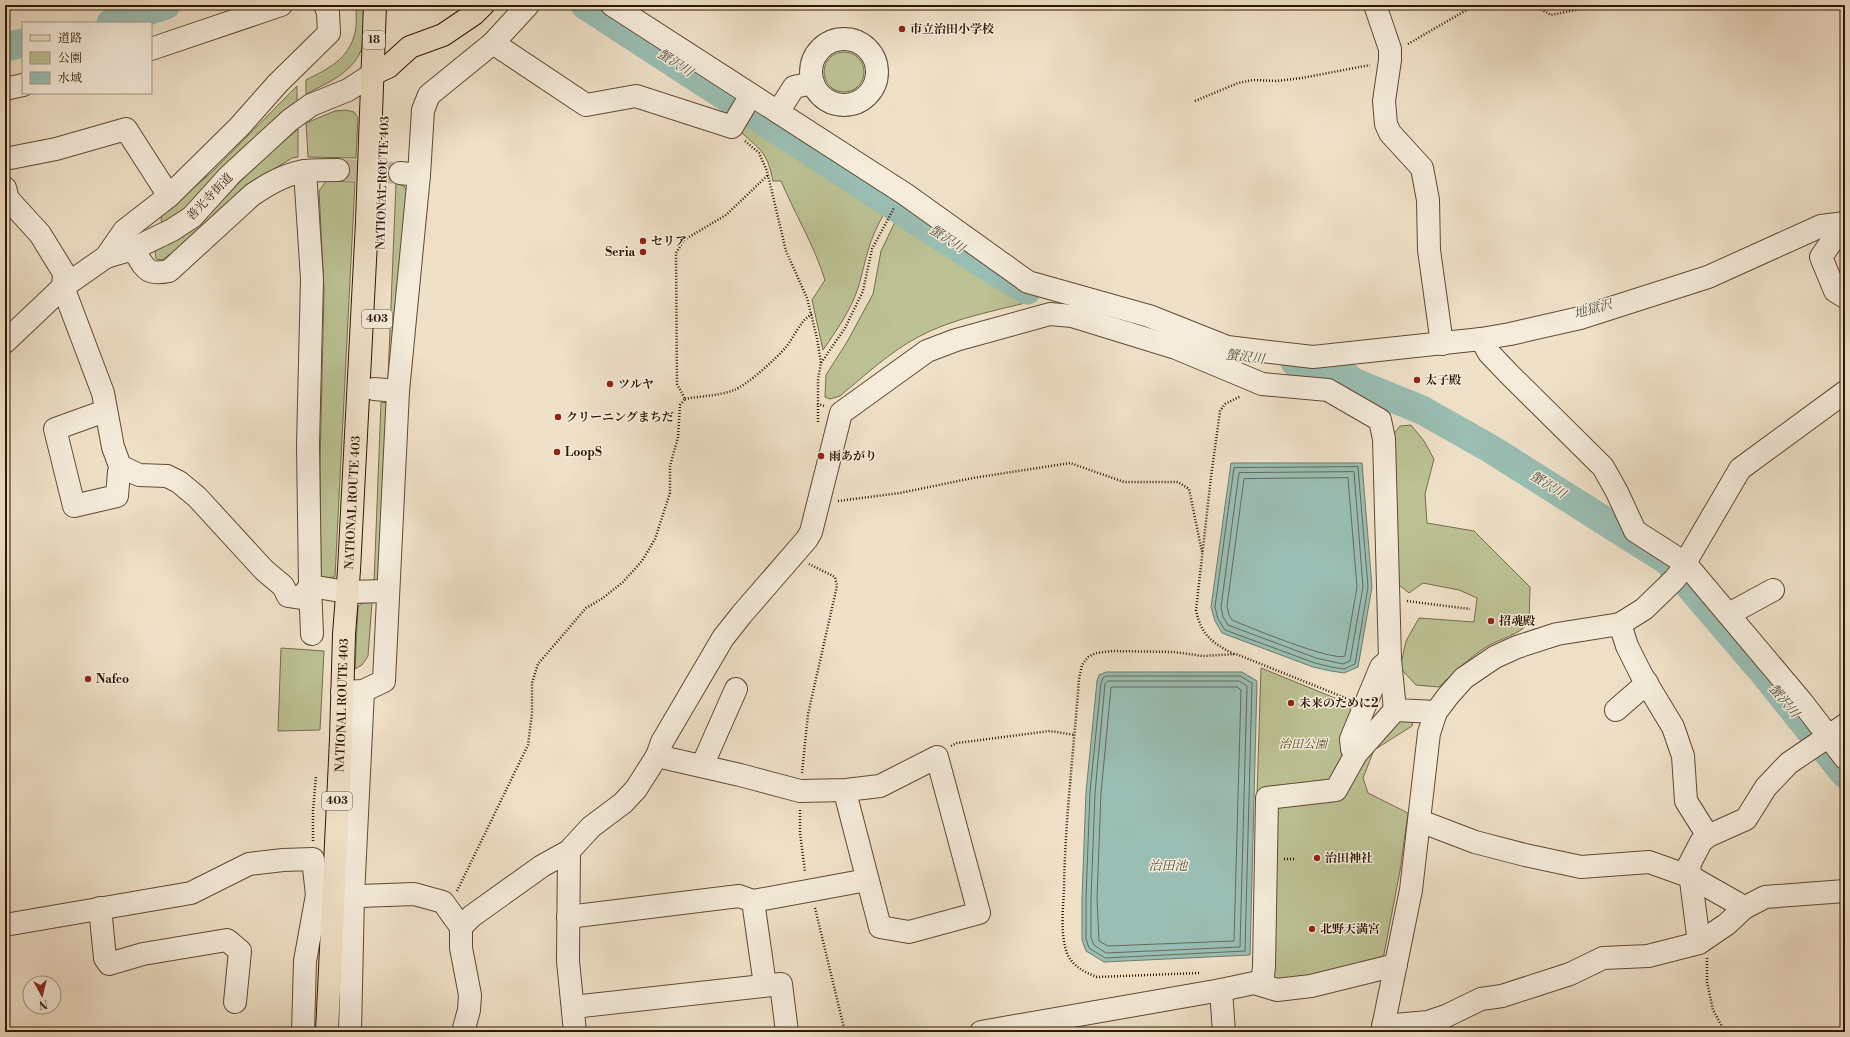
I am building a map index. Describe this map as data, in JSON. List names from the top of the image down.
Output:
{
  "streets": {
    "main road": ["18", "NATIONAL ROUTE 403", "403"],
    "street": ["善光寺街道"]
  },
  "crossings": [
    ["18", "NATIONAL ROUTE 403"],
    ["18", "善光寺街道"],
    ["NATIONAL ROUTE 403", "善光寺街道"]
  ],
  "water": ["蟹沢川", "地獄沢", "治田池"],
  "parks": ["治田公園"],
  "places": [
    "市立治田小学校",
    "セリア",
    "Seria",
    "太子殿",
    "ツルヤ",
    "クリーニングまちだ",
    "LoopS",
    "雨あがり",
    "招魂殿",
    "Nafco",
    "未来のために2",
    "治田神社",
    "北野天満宮"
  ],
  "legend": ["道路", "公園", "水域"],
  "north": "bottom"
}
